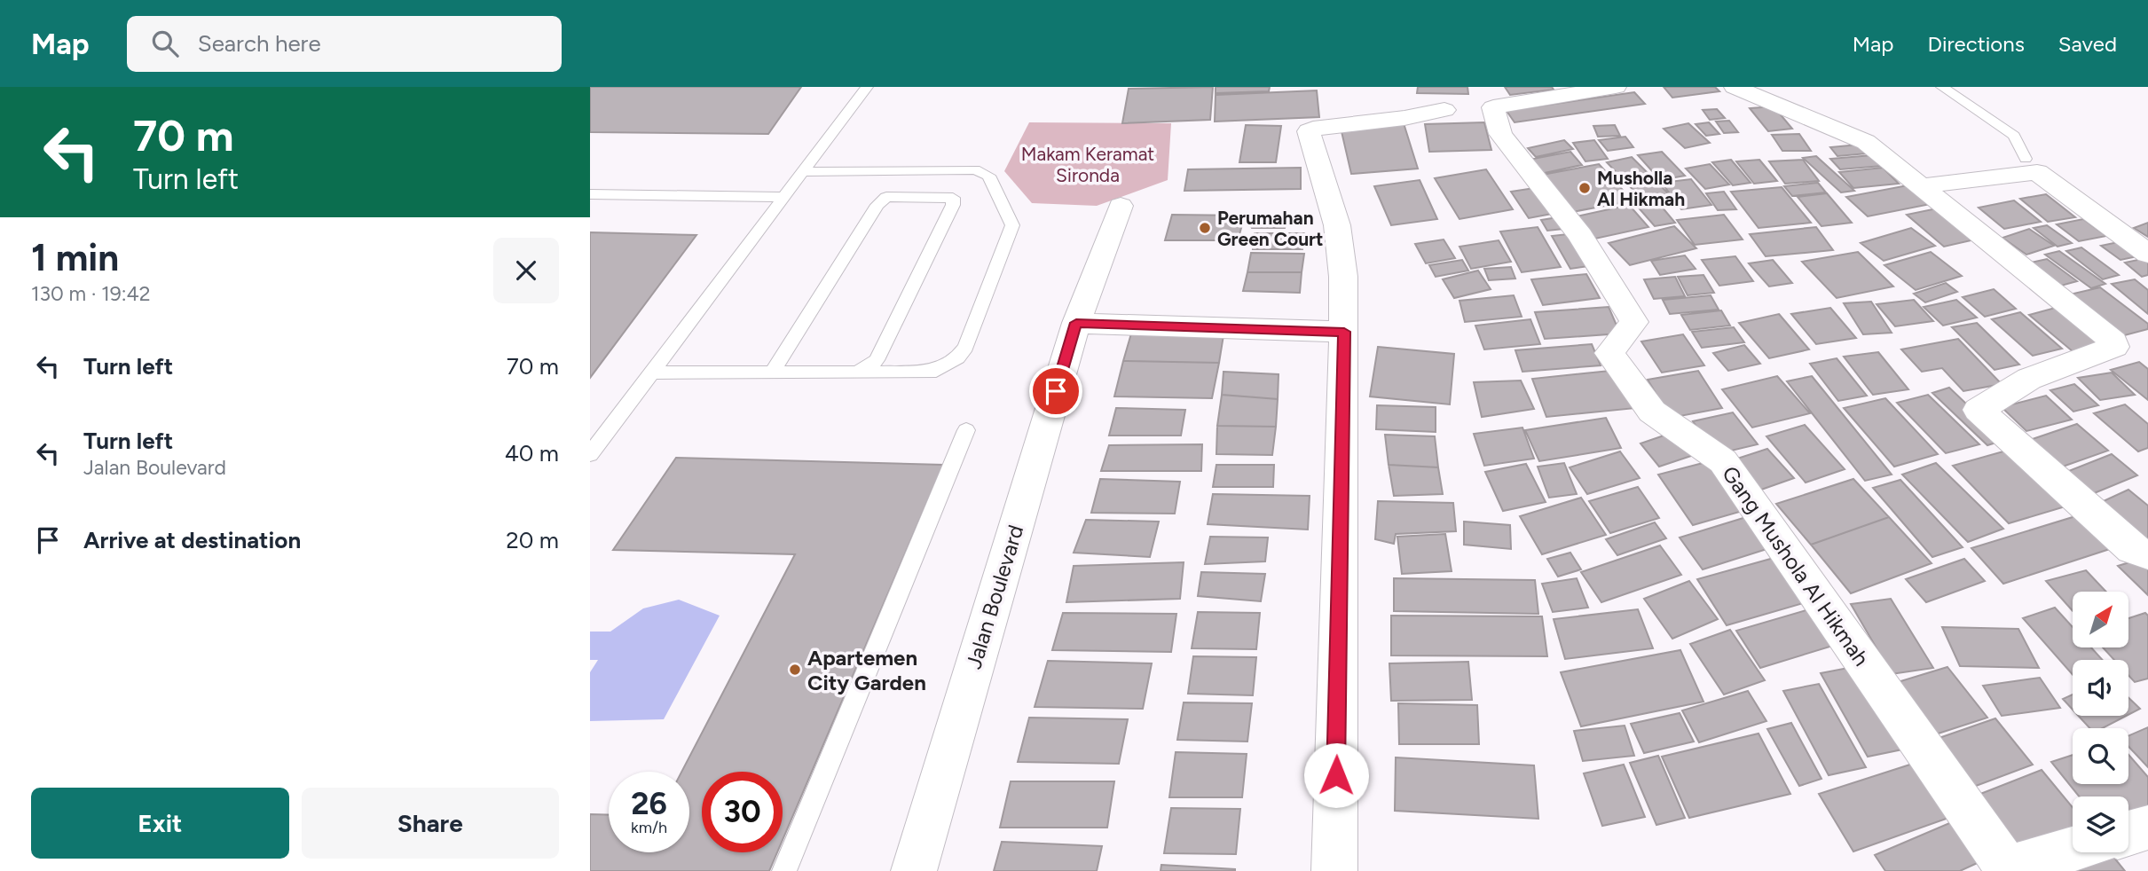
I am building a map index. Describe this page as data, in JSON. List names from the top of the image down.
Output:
{
  "streets": {
    "street": ["Gang Mushola Al Hikmah", "Jalan Boulevard"]
  },
  "parks": ["Makam Keramat Sironda"],
  "places": ["Musholla Al Hikmah", "Perumahan Green Court", "Apartemen City Garden"],
  "north": "top right",
  "page": {
    "header": "Map",
    "search": "Search here",
    "nav": ["Map", "Directions", "Saved"],
    "turn": ["70 m", "Turn left"],
    "heading": ["1 min", "130 m · 19:42"],
    "list": [
      {
        "name": "Turn left",
        "value": "70 m"
      },
      {
        "name": "Turn left",
        "note": "Jalan Boulevard",
        "value": "40 m"
      },
      {
        "name": "Arrive at destination",
        "value": "20 m"
      }
    ],
    "speed": "26 km/h",
    "limit": "30",
    "buttons": ["Exit", "Share"]
  }
}
